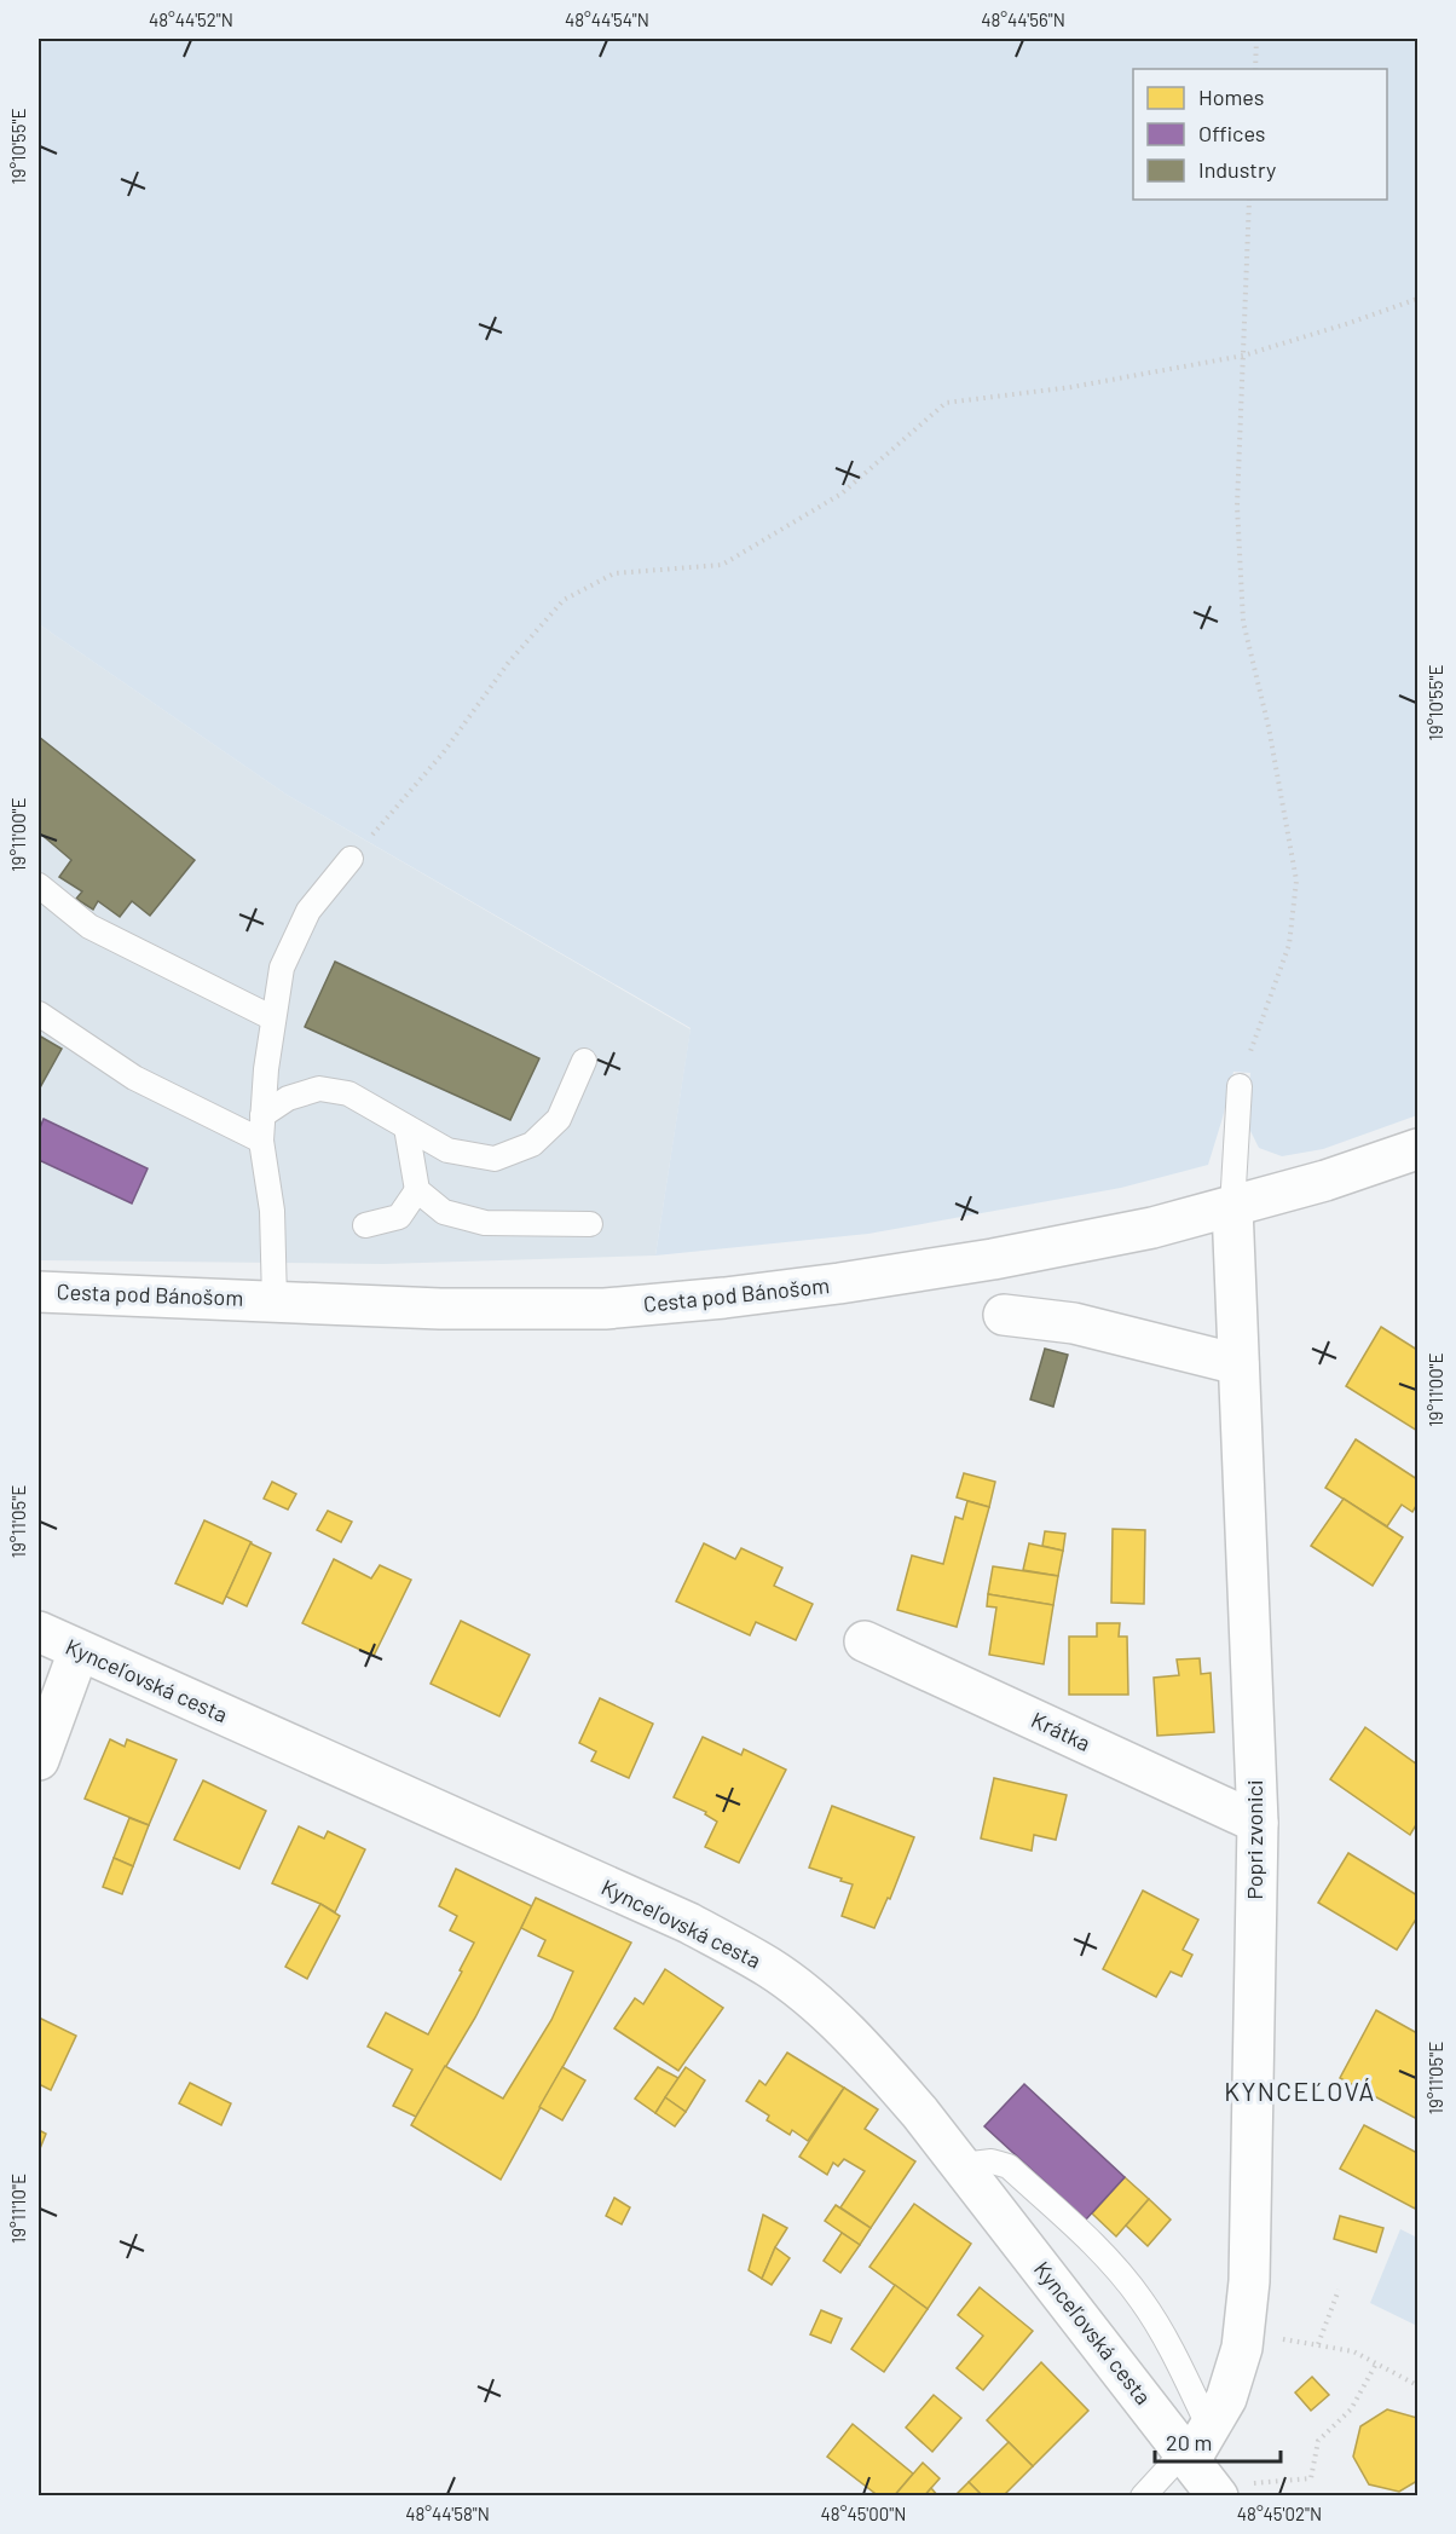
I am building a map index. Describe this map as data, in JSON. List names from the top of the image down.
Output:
{
  "streets": {
    "street": [
      "Cesta pod Bánošom",
      "Kynceľovská cesta",
      "Krátka",
      "Popri zvonici"
    ]
  },
  "crossings": [
    ["Cesta pod Bánošom", "Popri zvonici"],
    ["Kynceľovská cesta", "Popri zvonici"],
    ["Krátka", "Popri zvonici"]
  ],
  "districts": ["KYNCEĽOVÁ"],
  "legend": ["Homes", "Offices", "Industry"],
  "scale_bar": "20 m",
  "coordinates": [
    "48°44'52\"N",
    "48°44'54\"N",
    "48°44'56\"N",
    "19°10'55\"E",
    "19°11'00\"E",
    "19°11'05\"E",
    "19°11'10\"E",
    "48°44'58\"N",
    "48°45'00\"N",
    "48°45'02\"N"
  ]
}
